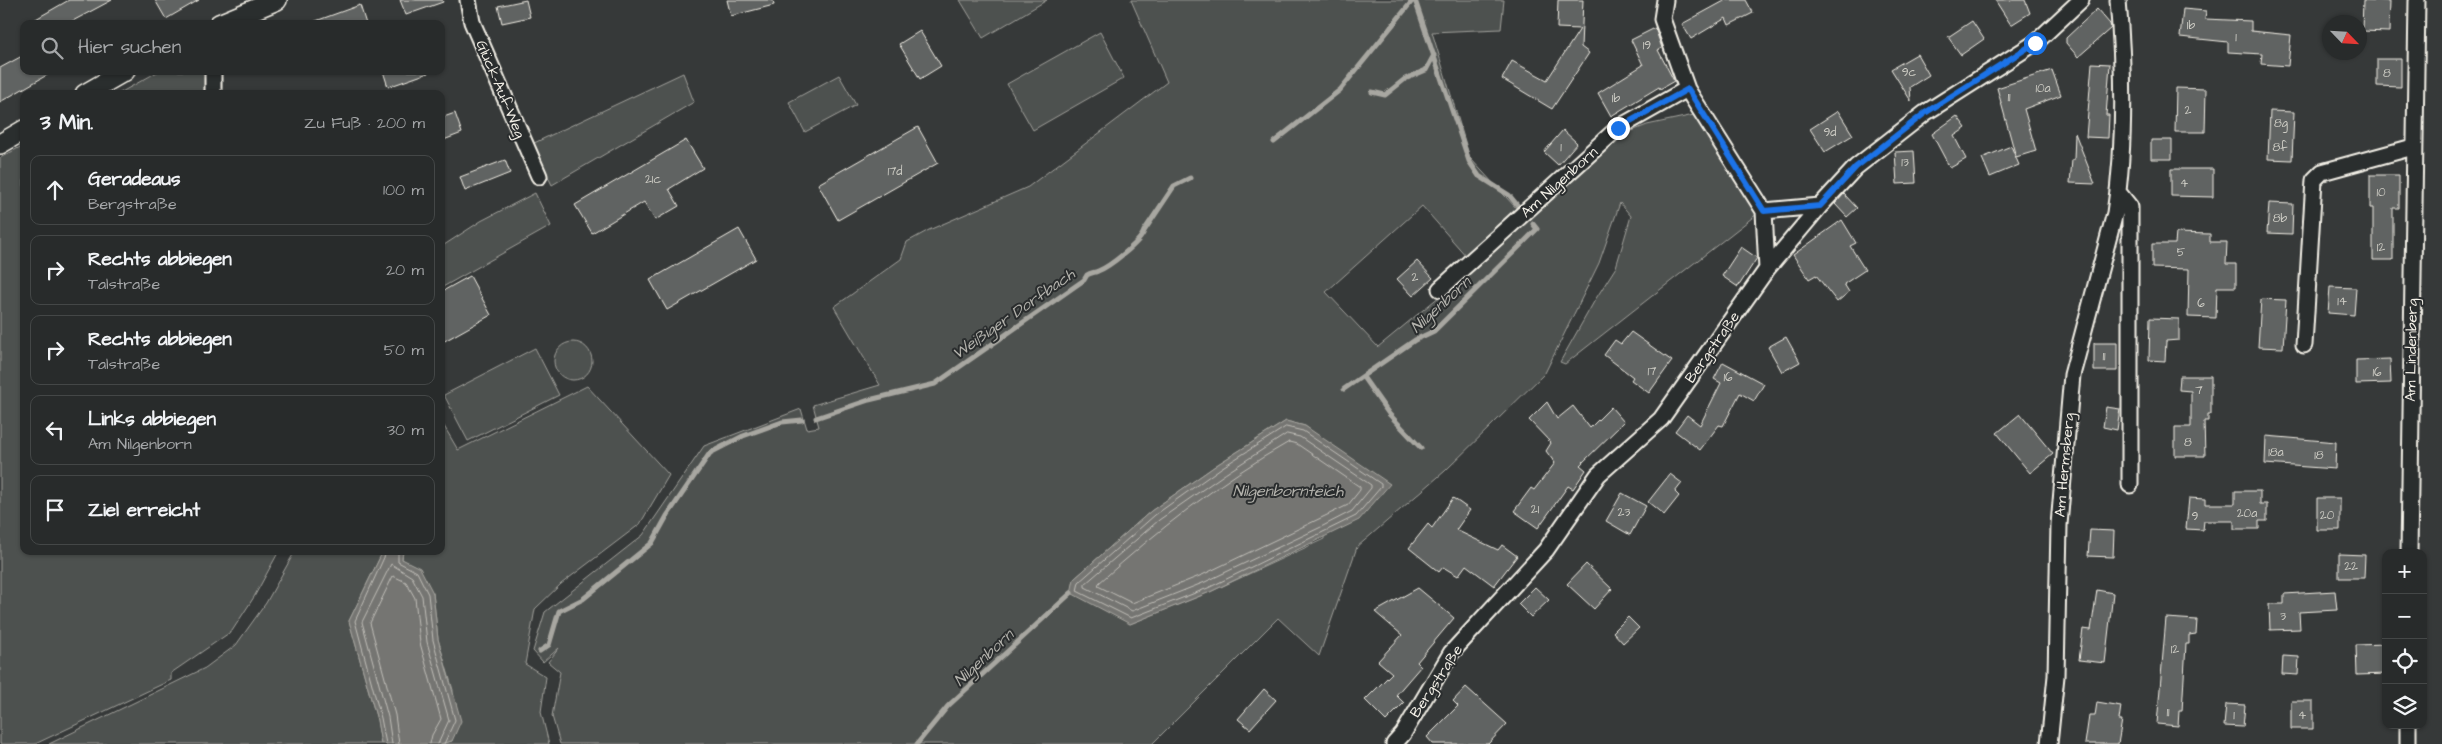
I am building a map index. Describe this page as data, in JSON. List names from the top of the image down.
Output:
{
  "streets": {
    "street": [
      "Glück-Auf-Weg",
      "Am Nilgenborn",
      "Bergstraße",
      "Am Lindenberg",
      "Am Hermsberg"
    ]
  },
  "water": ["Nilgenborn", "Weißiger Dorfbach", "Nilgenbornteich"],
  "house_numbers": [
    "1b",
    "1",
    "19",
    "9c",
    "8",
    "10a",
    "11",
    "1b",
    "2",
    "8g",
    "9d",
    "1",
    "8f",
    "13",
    "17d",
    "21c",
    "4",
    "10",
    "8b",
    "12",
    "5",
    "2",
    "14",
    "6",
    "11",
    "17",
    "16",
    "16",
    "7",
    "8",
    "18a",
    "18",
    "21",
    "23",
    "20a",
    "20",
    "9",
    "22",
    "3",
    "12",
    "11",
    "1",
    "4"
  ],
  "north": "bottom right",
  "page": {
    "search": "Hier suchen",
    "heading": ["3 Min.", "Zu Fuß · 200 m"],
    "list": [
      ["Geradeaus", "Bergstraße", "100 m"],
      ["Rechts abbiegen", "Talstraße", "20 m"],
      ["Rechts abbiegen", "Talstraße", "50 m"],
      ["Links abbiegen", "Am Nilgenborn", "30 m"],
      "Ziel erreicht"
    ],
    "map_buttons": ["+", "−"]
  }
}
